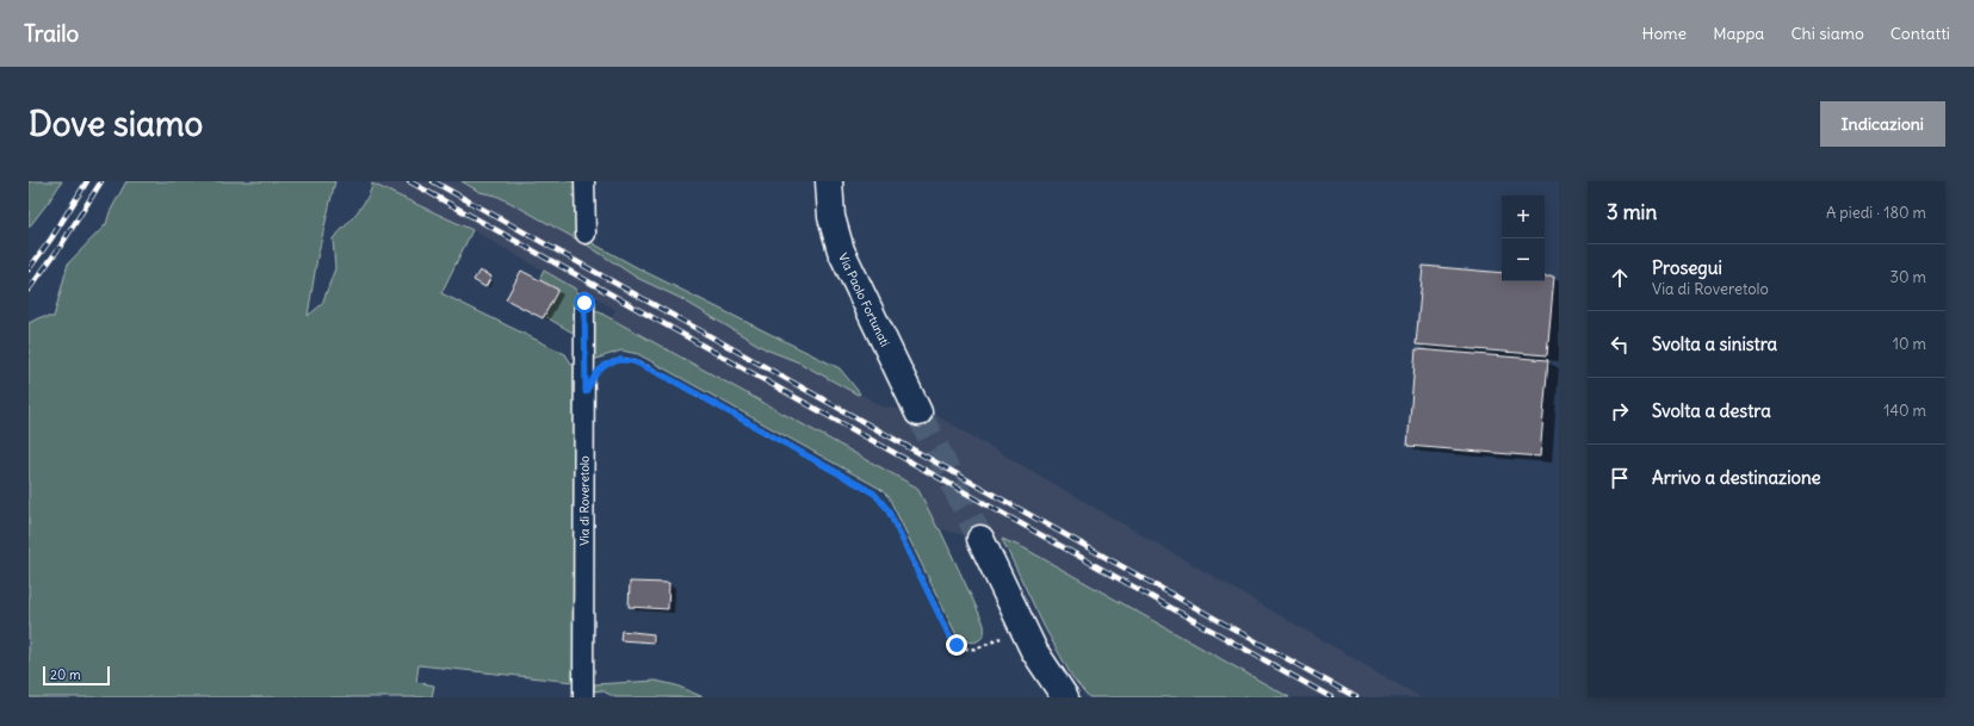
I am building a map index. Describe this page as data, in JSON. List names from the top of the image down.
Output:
{
  "streets": {
    "street": ["Via Paolo Fortunati", "Via di Roveretolo"]
  },
  "scale_bar": "20 m",
  "page": {
    "header": "Trailo",
    "nav": [
      "Home",
      "Mappa",
      "Chi siamo",
      "Contatti"
    ],
    "buttons": "Indicazioni",
    "title": "Dove siamo",
    "heading": ["3 min", "A piedi · 180 m"],
    "map_buttons": ["+", "−"],
    "list": [
      ["Prosegui", "Via di Roveretolo", "30 m"],
      ["Svolta a sinistra", "10 m"],
      ["Svolta a destra", "140 m"],
      "Arrivo a destinazione"
    ],
    "scale": "20 m"
  }
}
